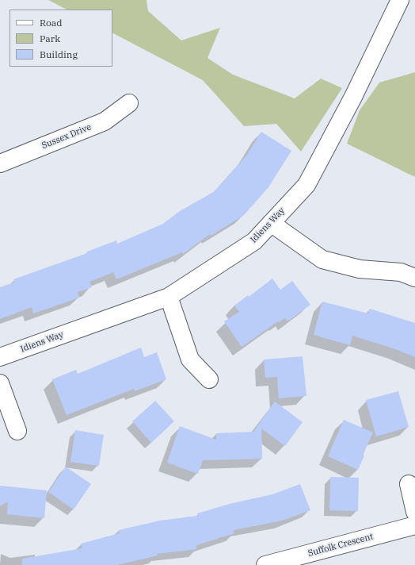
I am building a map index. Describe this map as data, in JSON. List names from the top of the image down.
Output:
{
  "streets": {
    "street": ["Sussex Drive", "Idiens Way", "Suffolk Crescent"]
  },
  "legend": ["Road", "Park", "Building"]
}
